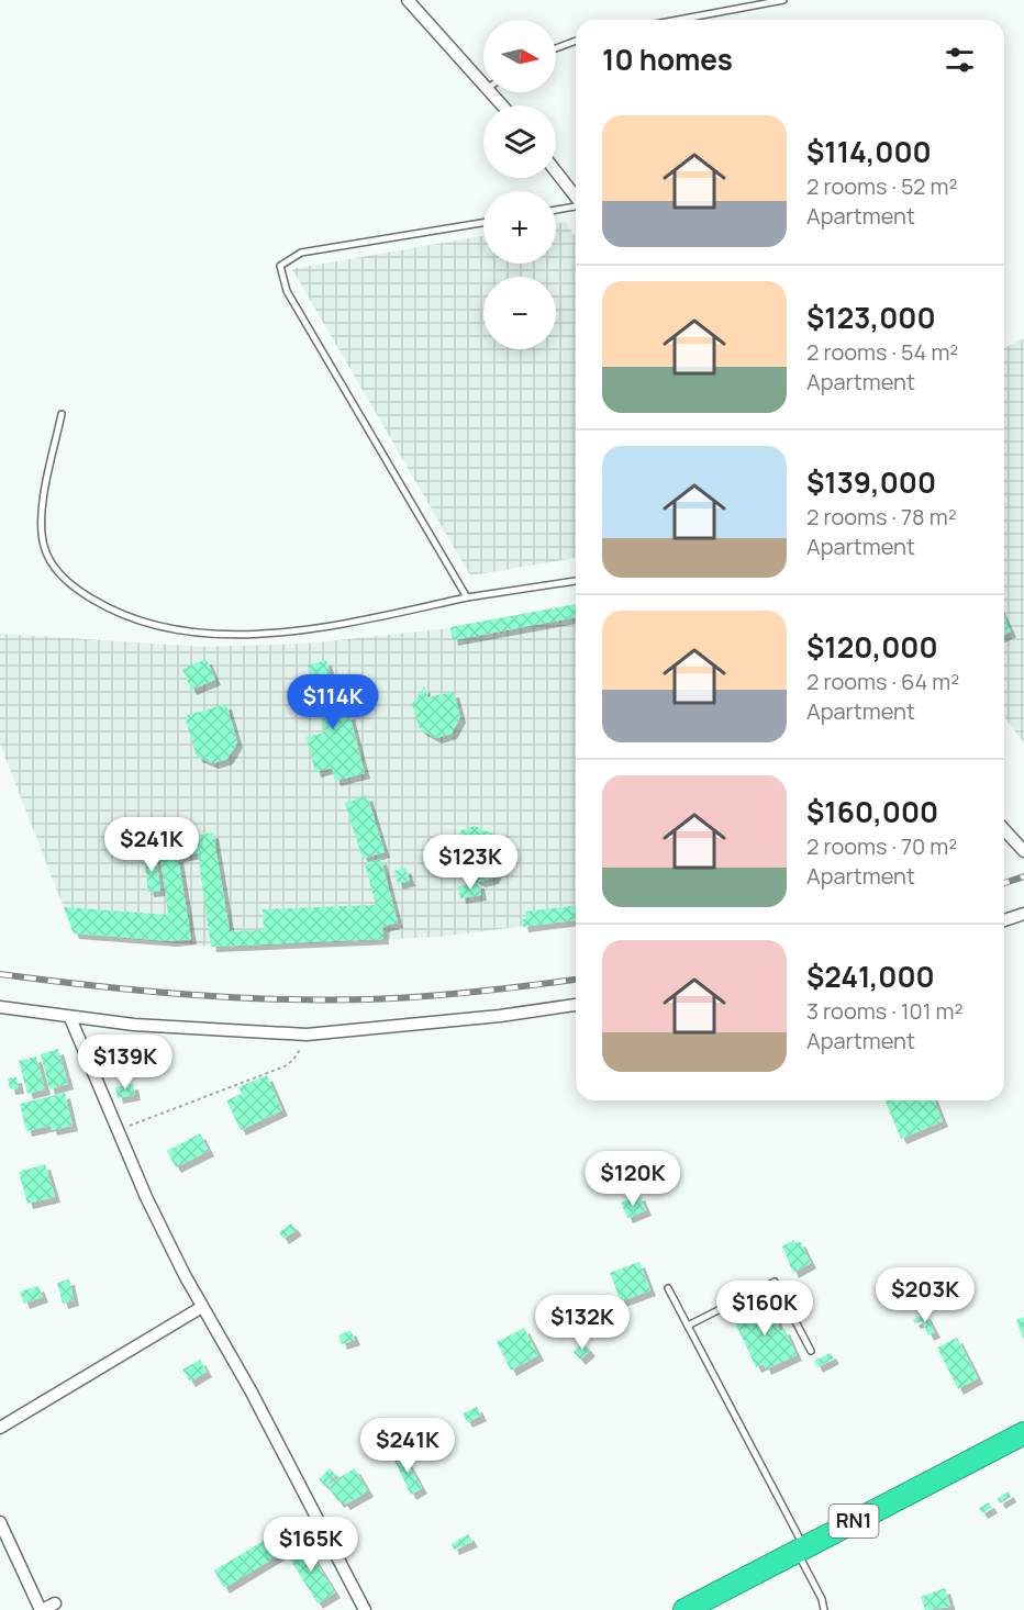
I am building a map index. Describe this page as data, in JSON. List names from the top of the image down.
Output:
{
  "streets": {
    "highway": ["RN1"]
  },
  "north": "right",
  "page": {
    "map_buttons": ["+", "−"],
    "heading": "10 homes",
    "list": [
      {
        "name": "$114,000",
        "note": "2 rooms · 52 m² · Apartment"
      },
      {
        "name": "$123,000",
        "note": "2 rooms · 54 m² · Apartment"
      },
      {
        "name": "$139,000",
        "note": "2 rooms · 78 m² · Apartment"
      },
      {
        "name": "$120,000",
        "note": "2 rooms · 64 m² · Apartment"
      },
      {
        "name": "$160,000",
        "note": "2 rooms · 70 m² · Apartment"
      },
      {
        "name": "$241,000",
        "note": "3 rooms · 101 m² · Apartment"
      }
    ],
    "price": [
      "$114K",
      "$241K",
      "$123K",
      "$139K",
      "$120K",
      "$203K",
      "$160K",
      "$132K",
      "$241K",
      "$165K"
    ]
  }
}
